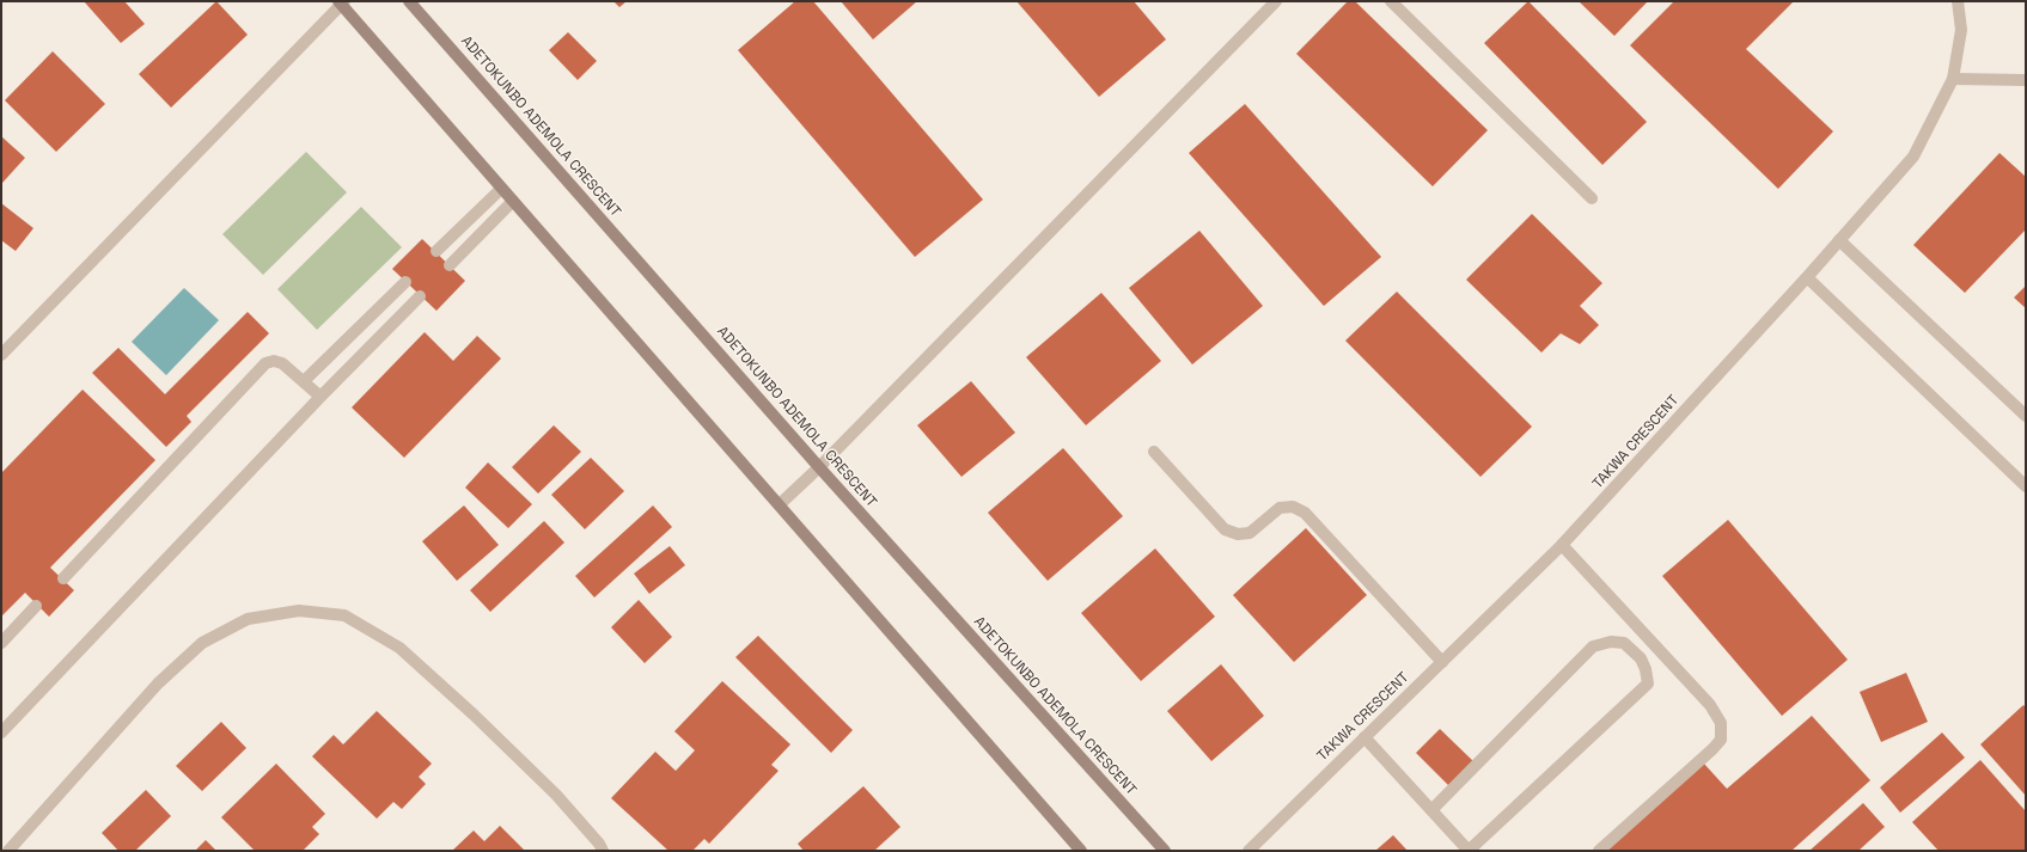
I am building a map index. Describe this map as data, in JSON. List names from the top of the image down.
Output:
{
  "streets": {
    "main road": ["ADETOKUNBO ADEMOLA CRESCENT"],
    "street": ["TAKWA CRESCENT"]
  }
}
